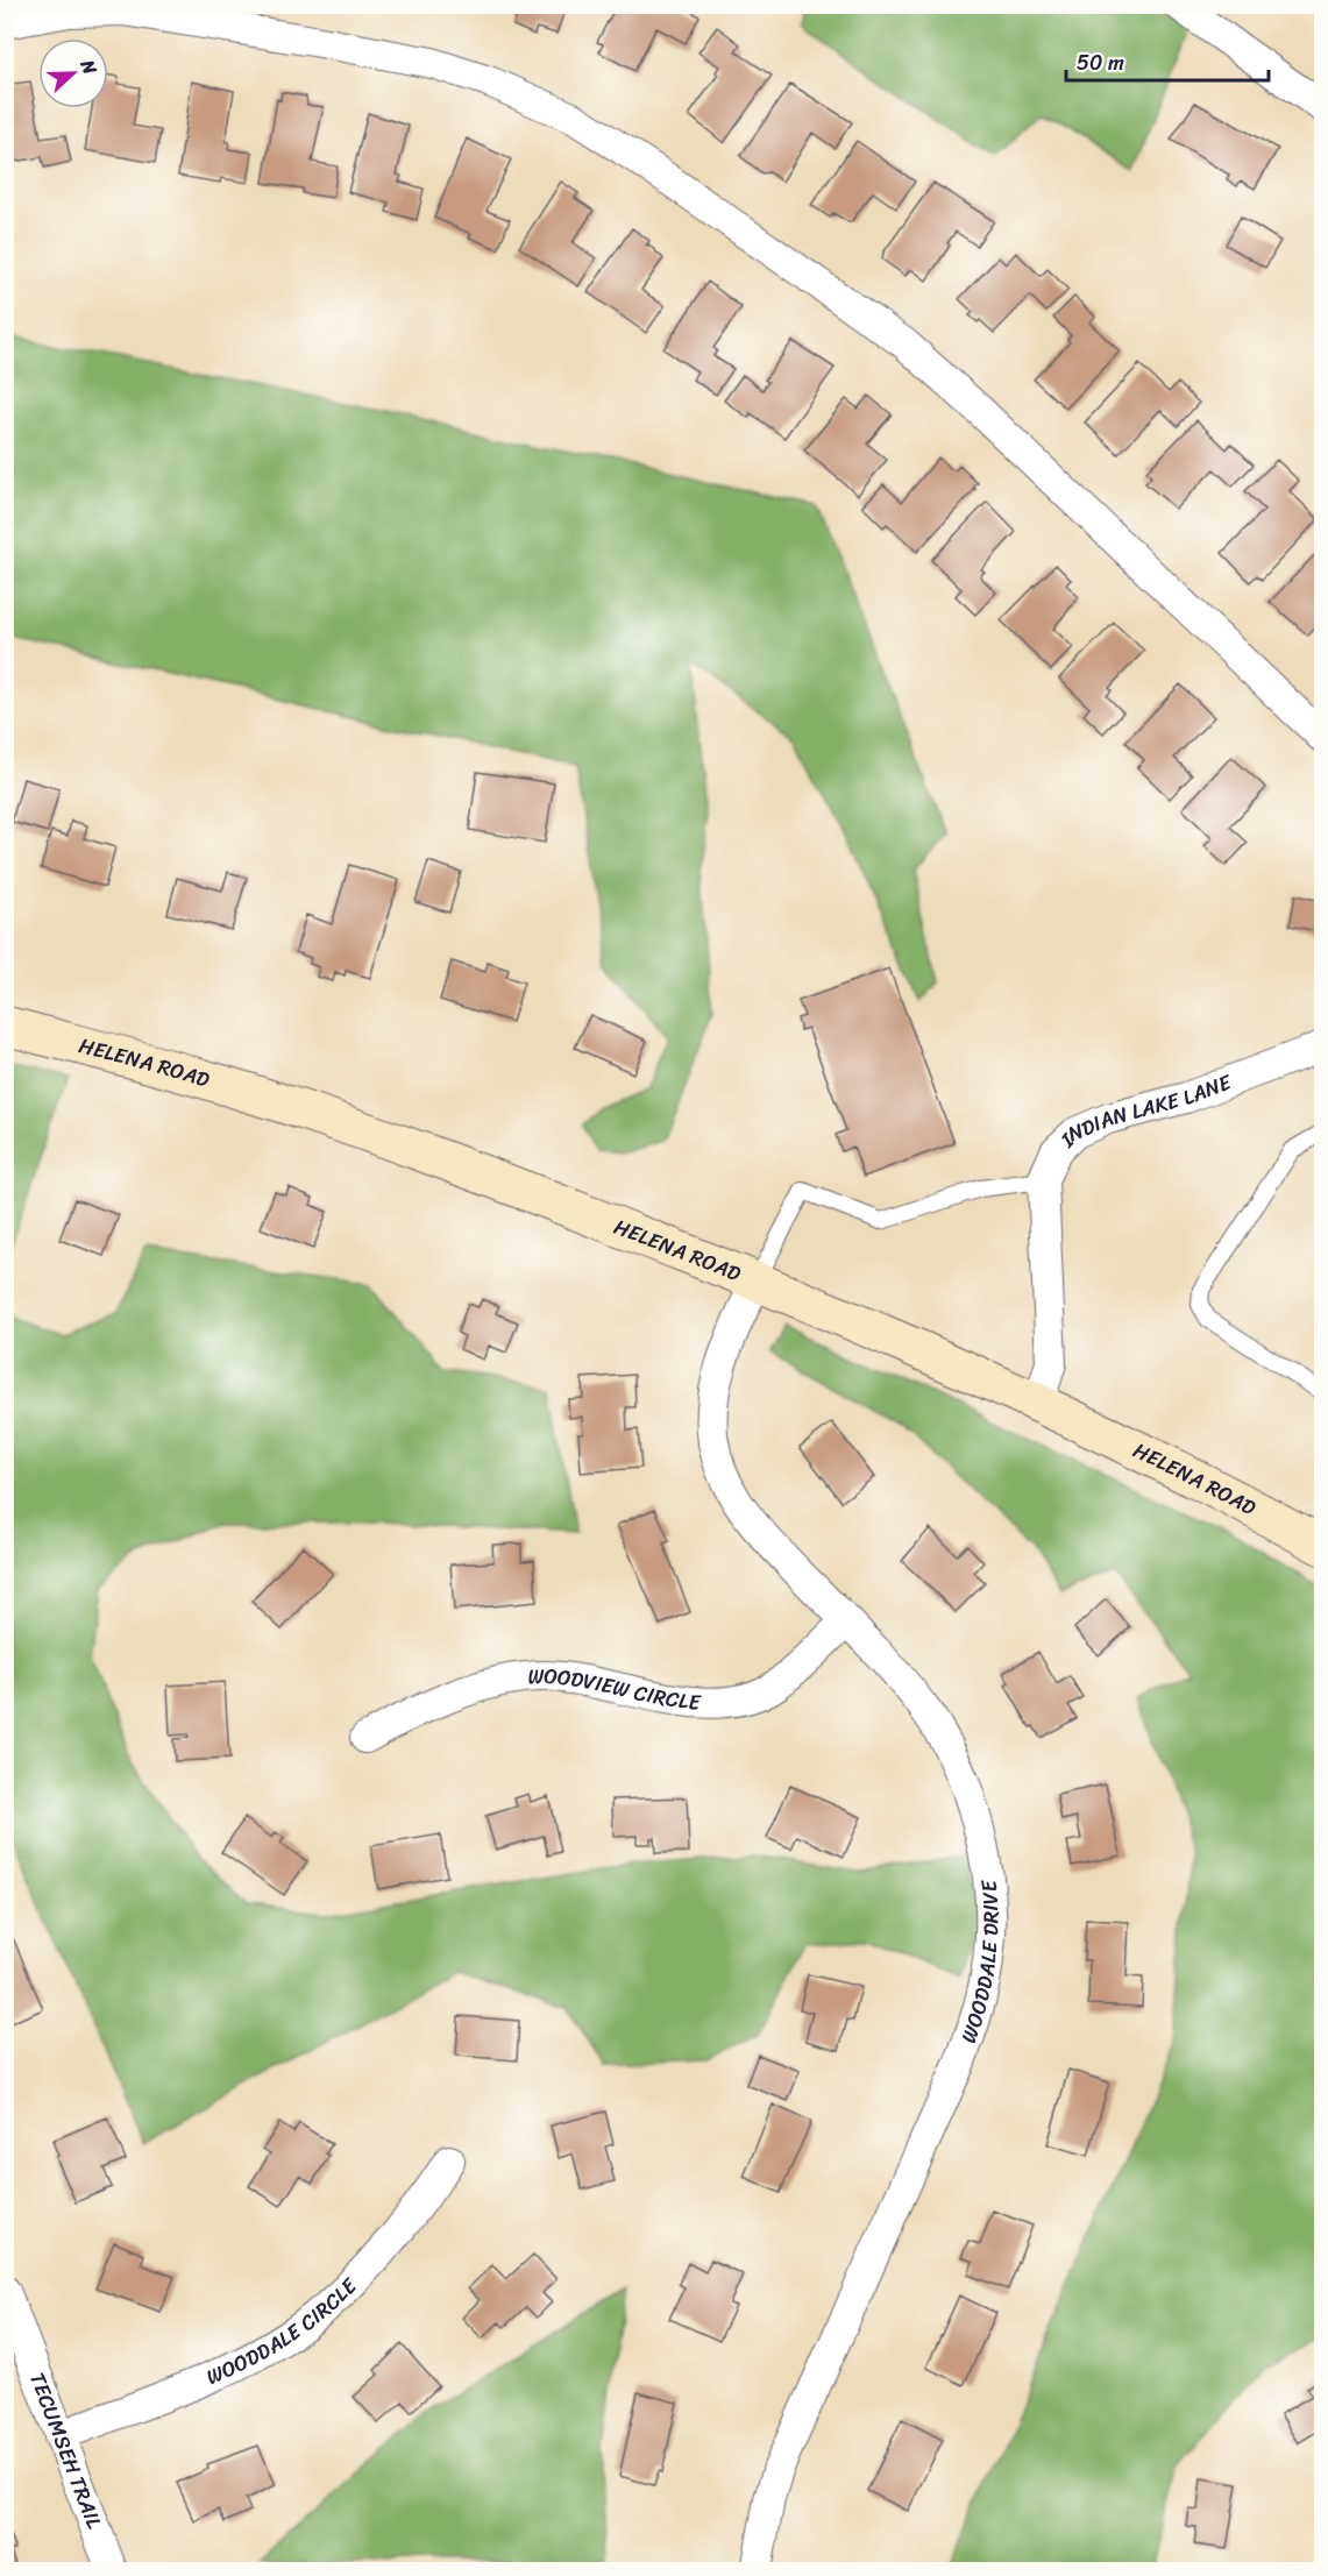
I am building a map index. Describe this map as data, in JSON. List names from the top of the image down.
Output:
{
  "streets": {
    "main road": ["HELENA ROAD"],
    "street": [
      "INDIAN LAKE LANE",
      "WOODVIEW CIRCLE",
      "WOODDALE DRIVE",
      "WOODDALE CIRCLE",
      "TECUMSEH TRAIL"
    ]
  },
  "crossings": [
    ["HELENA ROAD", "INDIAN LAKE LANE"],
    ["HELENA ROAD", "WOODDALE DRIVE"],
    ["WOODVIEW CIRCLE", "WOODDALE DRIVE"],
    ["WOODDALE CIRCLE", "TECUMSEH TRAIL"]
  ],
  "scale_bar": "50 m",
  "north": "right"
}
